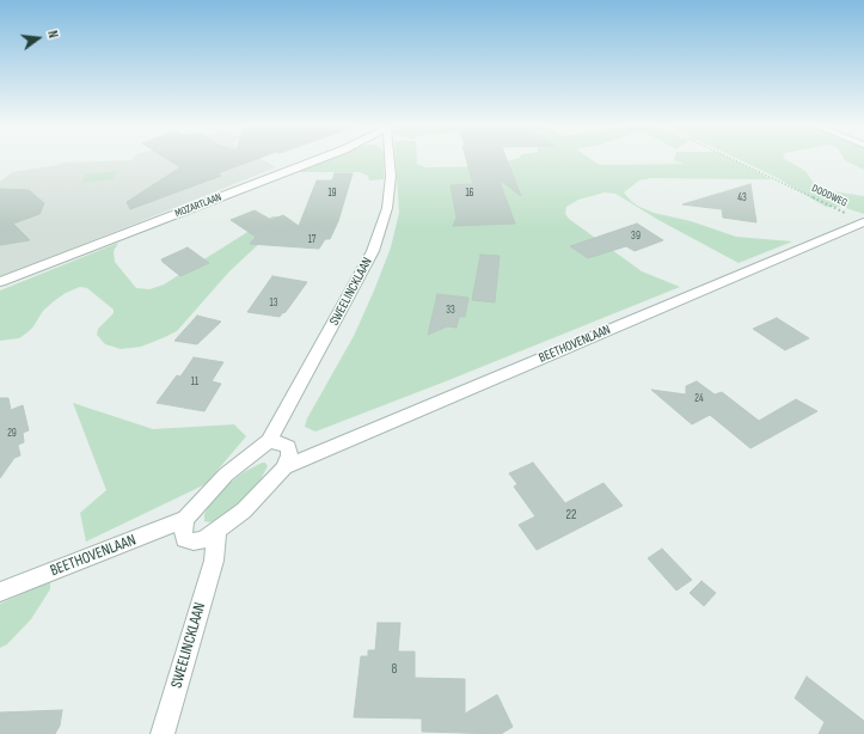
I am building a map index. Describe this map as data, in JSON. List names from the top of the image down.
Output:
{
  "streets": {
    "street": ["MOZARTLAAN", "SWEELINCKLAAN", "BEETHOVENLAAN"],
    "path": ["DOODWEG"]
  },
  "crossings": [
    ["SWEELINCKLAAN", "BEETHOVENLAAN"]
  ],
  "house_numbers": [
    "19",
    "16",
    "43",
    "39",
    "17",
    "13",
    "33",
    "11",
    "24",
    "29",
    "22",
    "8"
  ],
  "north": "right"
}
